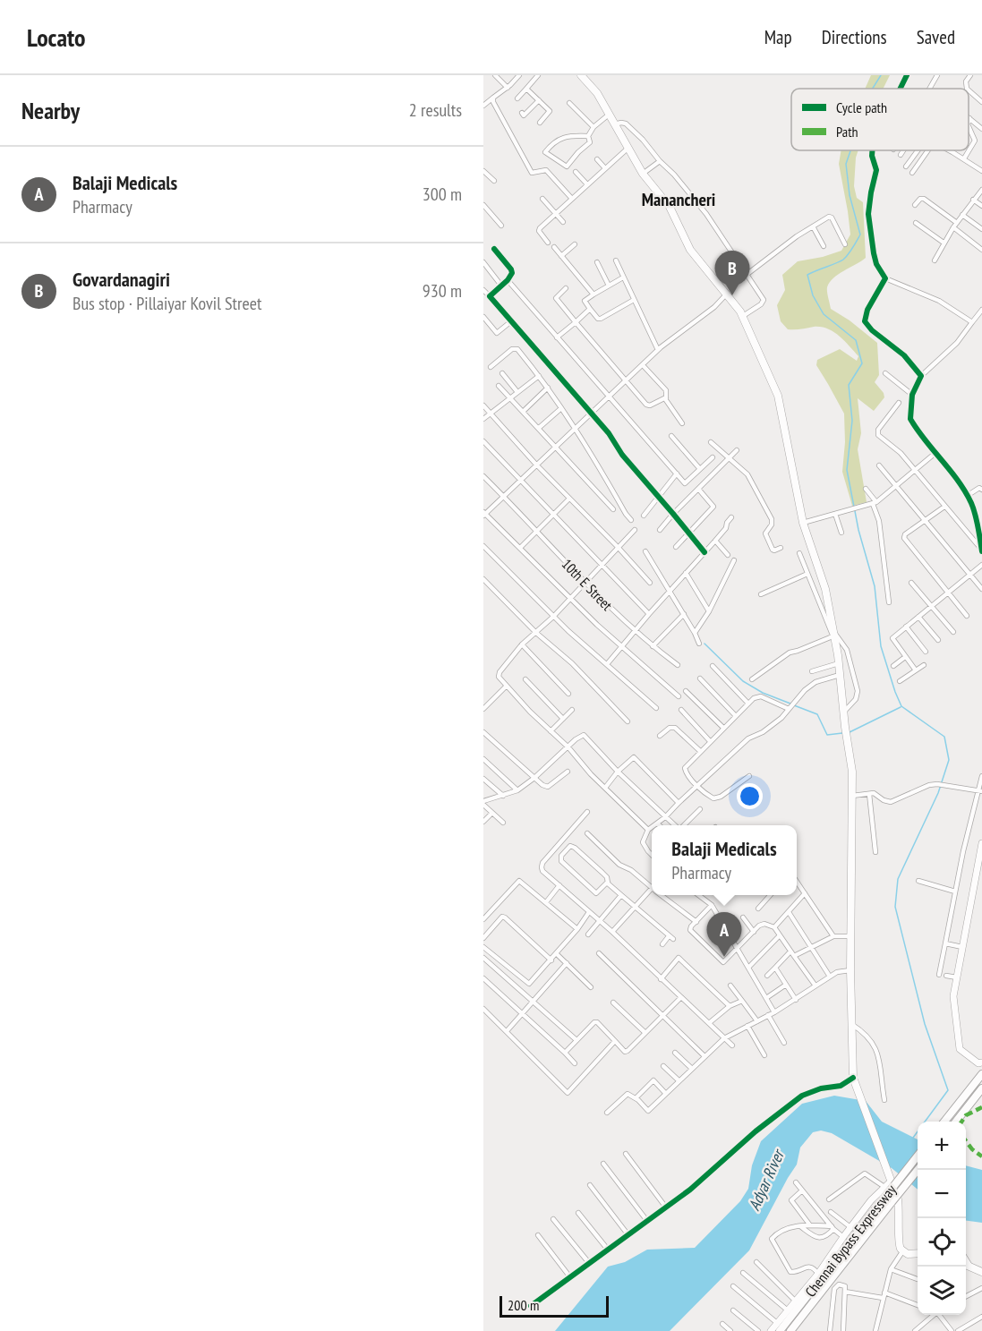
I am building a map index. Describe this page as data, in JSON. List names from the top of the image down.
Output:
{
  "streets": {
    "highway": ["Chennai Bypass Expressway"],
    "street": ["10th E Street"]
  },
  "districts": ["Manancheri"],
  "water": ["Adyar River"],
  "legend": ["Cycle path", "Path"],
  "scale_bar": "200 m",
  "page": {
    "header": "Locato",
    "nav": ["Map", "Directions", "Saved"],
    "heading": ["Nearby", "2 results"],
    "list": [
      {
        "mark": "A",
        "name": "Balaji Medicals",
        "note": "Pharmacy",
        "value": "300 m"
      },
      {
        "mark": "B",
        "name": "Govardanagiri",
        "note": "Bus stop · Pillaiyar Kovil Street",
        "value": "930 m"
      }
    ],
    "pins": ["B", "A"],
    "popup": ["Balaji Medicals", "Pharmacy"],
    "map_buttons": ["+", "−"],
    "scale": "200 m"
  }
}
